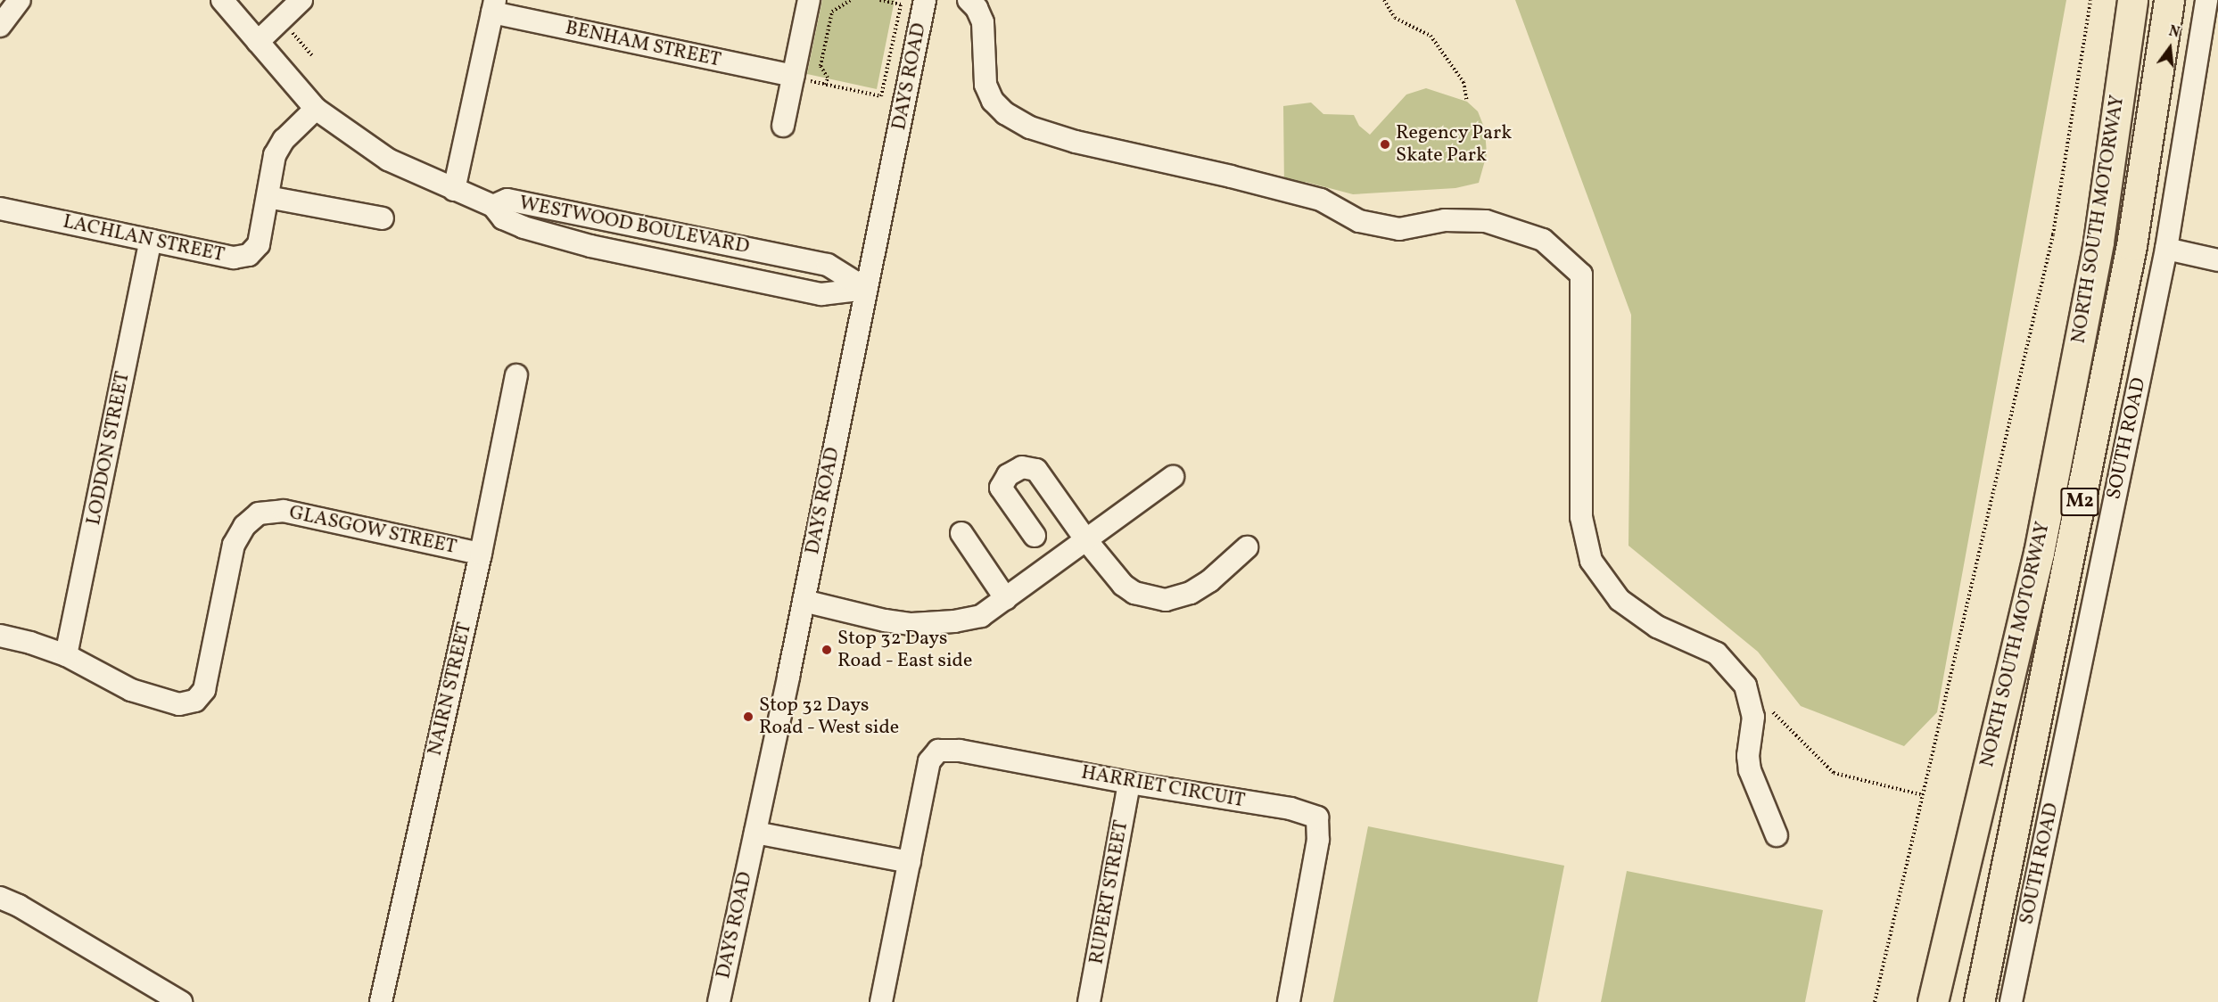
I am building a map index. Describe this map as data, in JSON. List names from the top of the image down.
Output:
{
  "streets": {
    "highway": ["NORTH SOUTH MOTORWAY", "M2"],
    "street": [
      "BENHAM STREET",
      "DAYS ROAD",
      "WESTWOOD BOULEVARD",
      "LACHLAN STREET",
      "SOUTH ROAD",
      "LODDON STREET",
      "GLASGOW STREET",
      "NAIRN STREET",
      "HARRIET CIRCUIT",
      "RUPERT STREET"
    ]
  },
  "crossings": [
    ["DAYS ROAD", "WESTWOOD BOULEVARD"],
    ["LACHLAN STREET", "LODDON STREET"],
    ["LODDON STREET", "GLASGOW STREET"],
    ["GLASGOW STREET", "NAIRN STREET"],
    ["HARRIET CIRCUIT", "RUPERT STREET"]
  ],
  "places": ["Regency Park Skate Park", "Stop 32 Days Road - East side", "Stop 32 Days Road - West side"],
  "north": "top"
}
